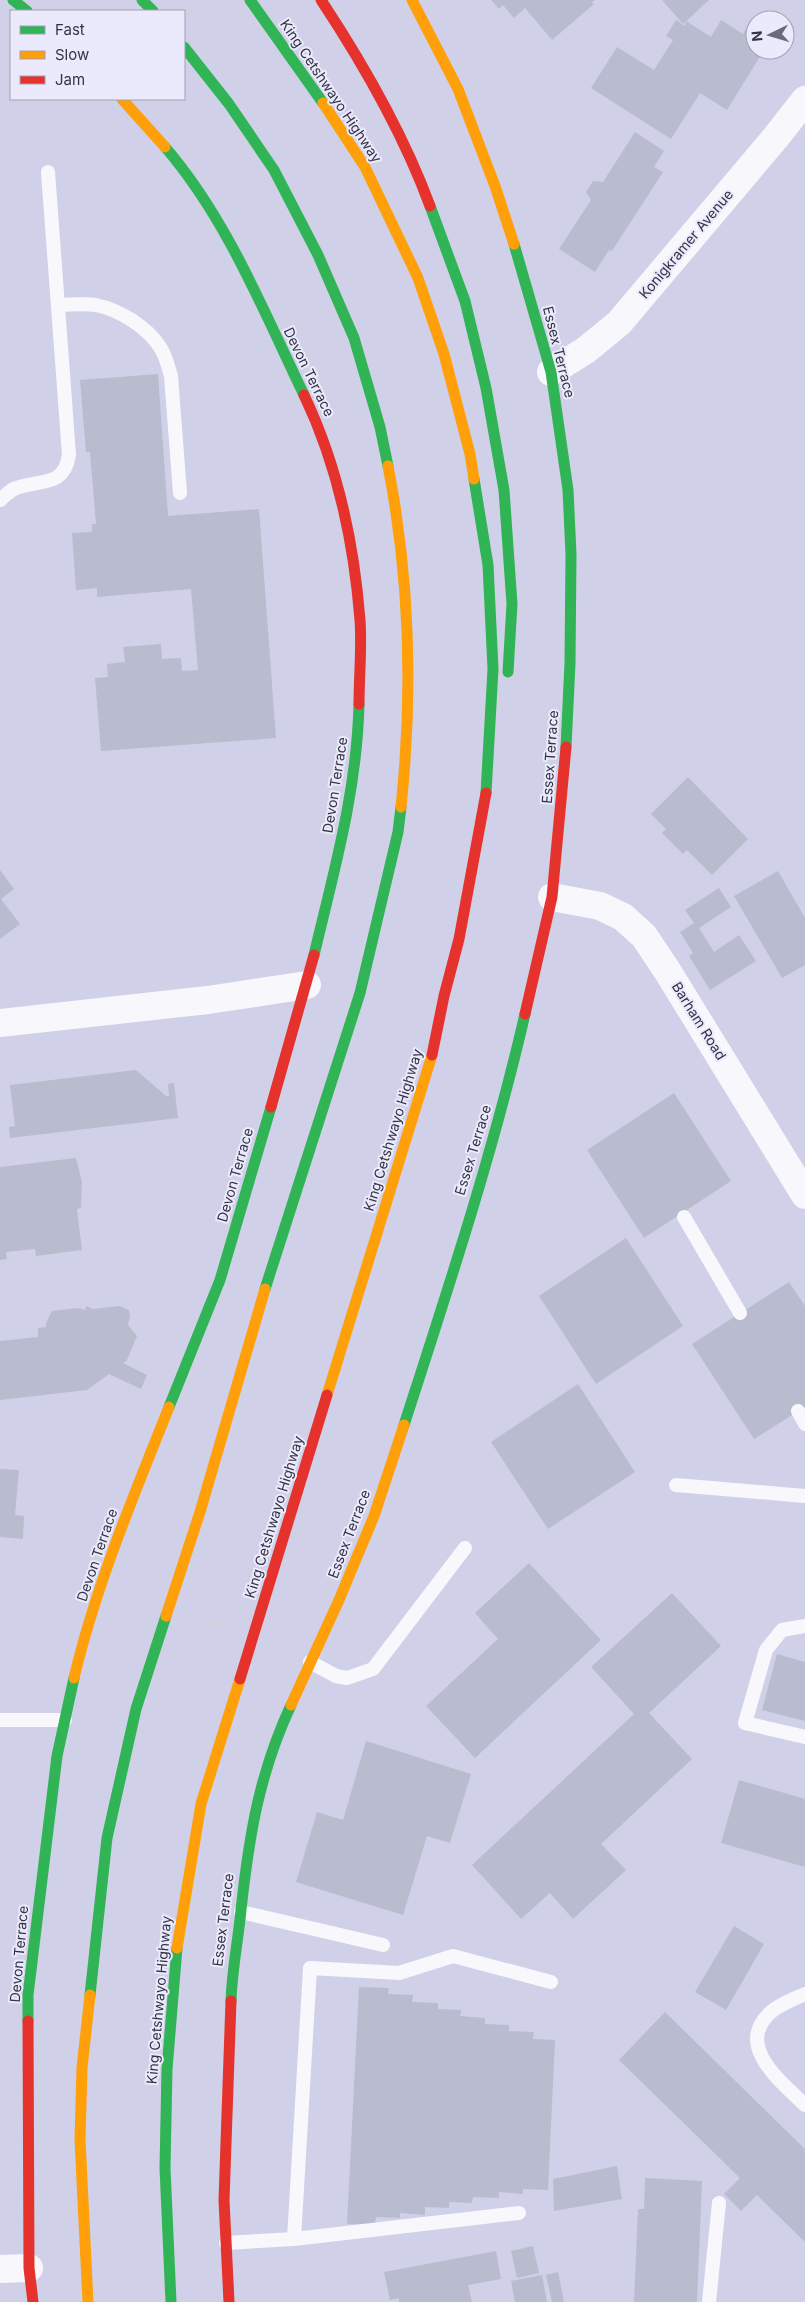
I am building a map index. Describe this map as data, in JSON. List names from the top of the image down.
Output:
{
  "streets": {
    "main road": ["King Cetshwayo Highway", "Essex Terrace", "Devon Terrace"],
    "street": ["Konigkramer Avenue", "Barham Road"]
  },
  "crossings": [
    ["Konigkramer Avenue", "Essex Terrace"],
    ["Essex Terrace", "Barham Road"]
  ],
  "legend": ["Fast", "Slow", "Jam"],
  "north": "left"
}
